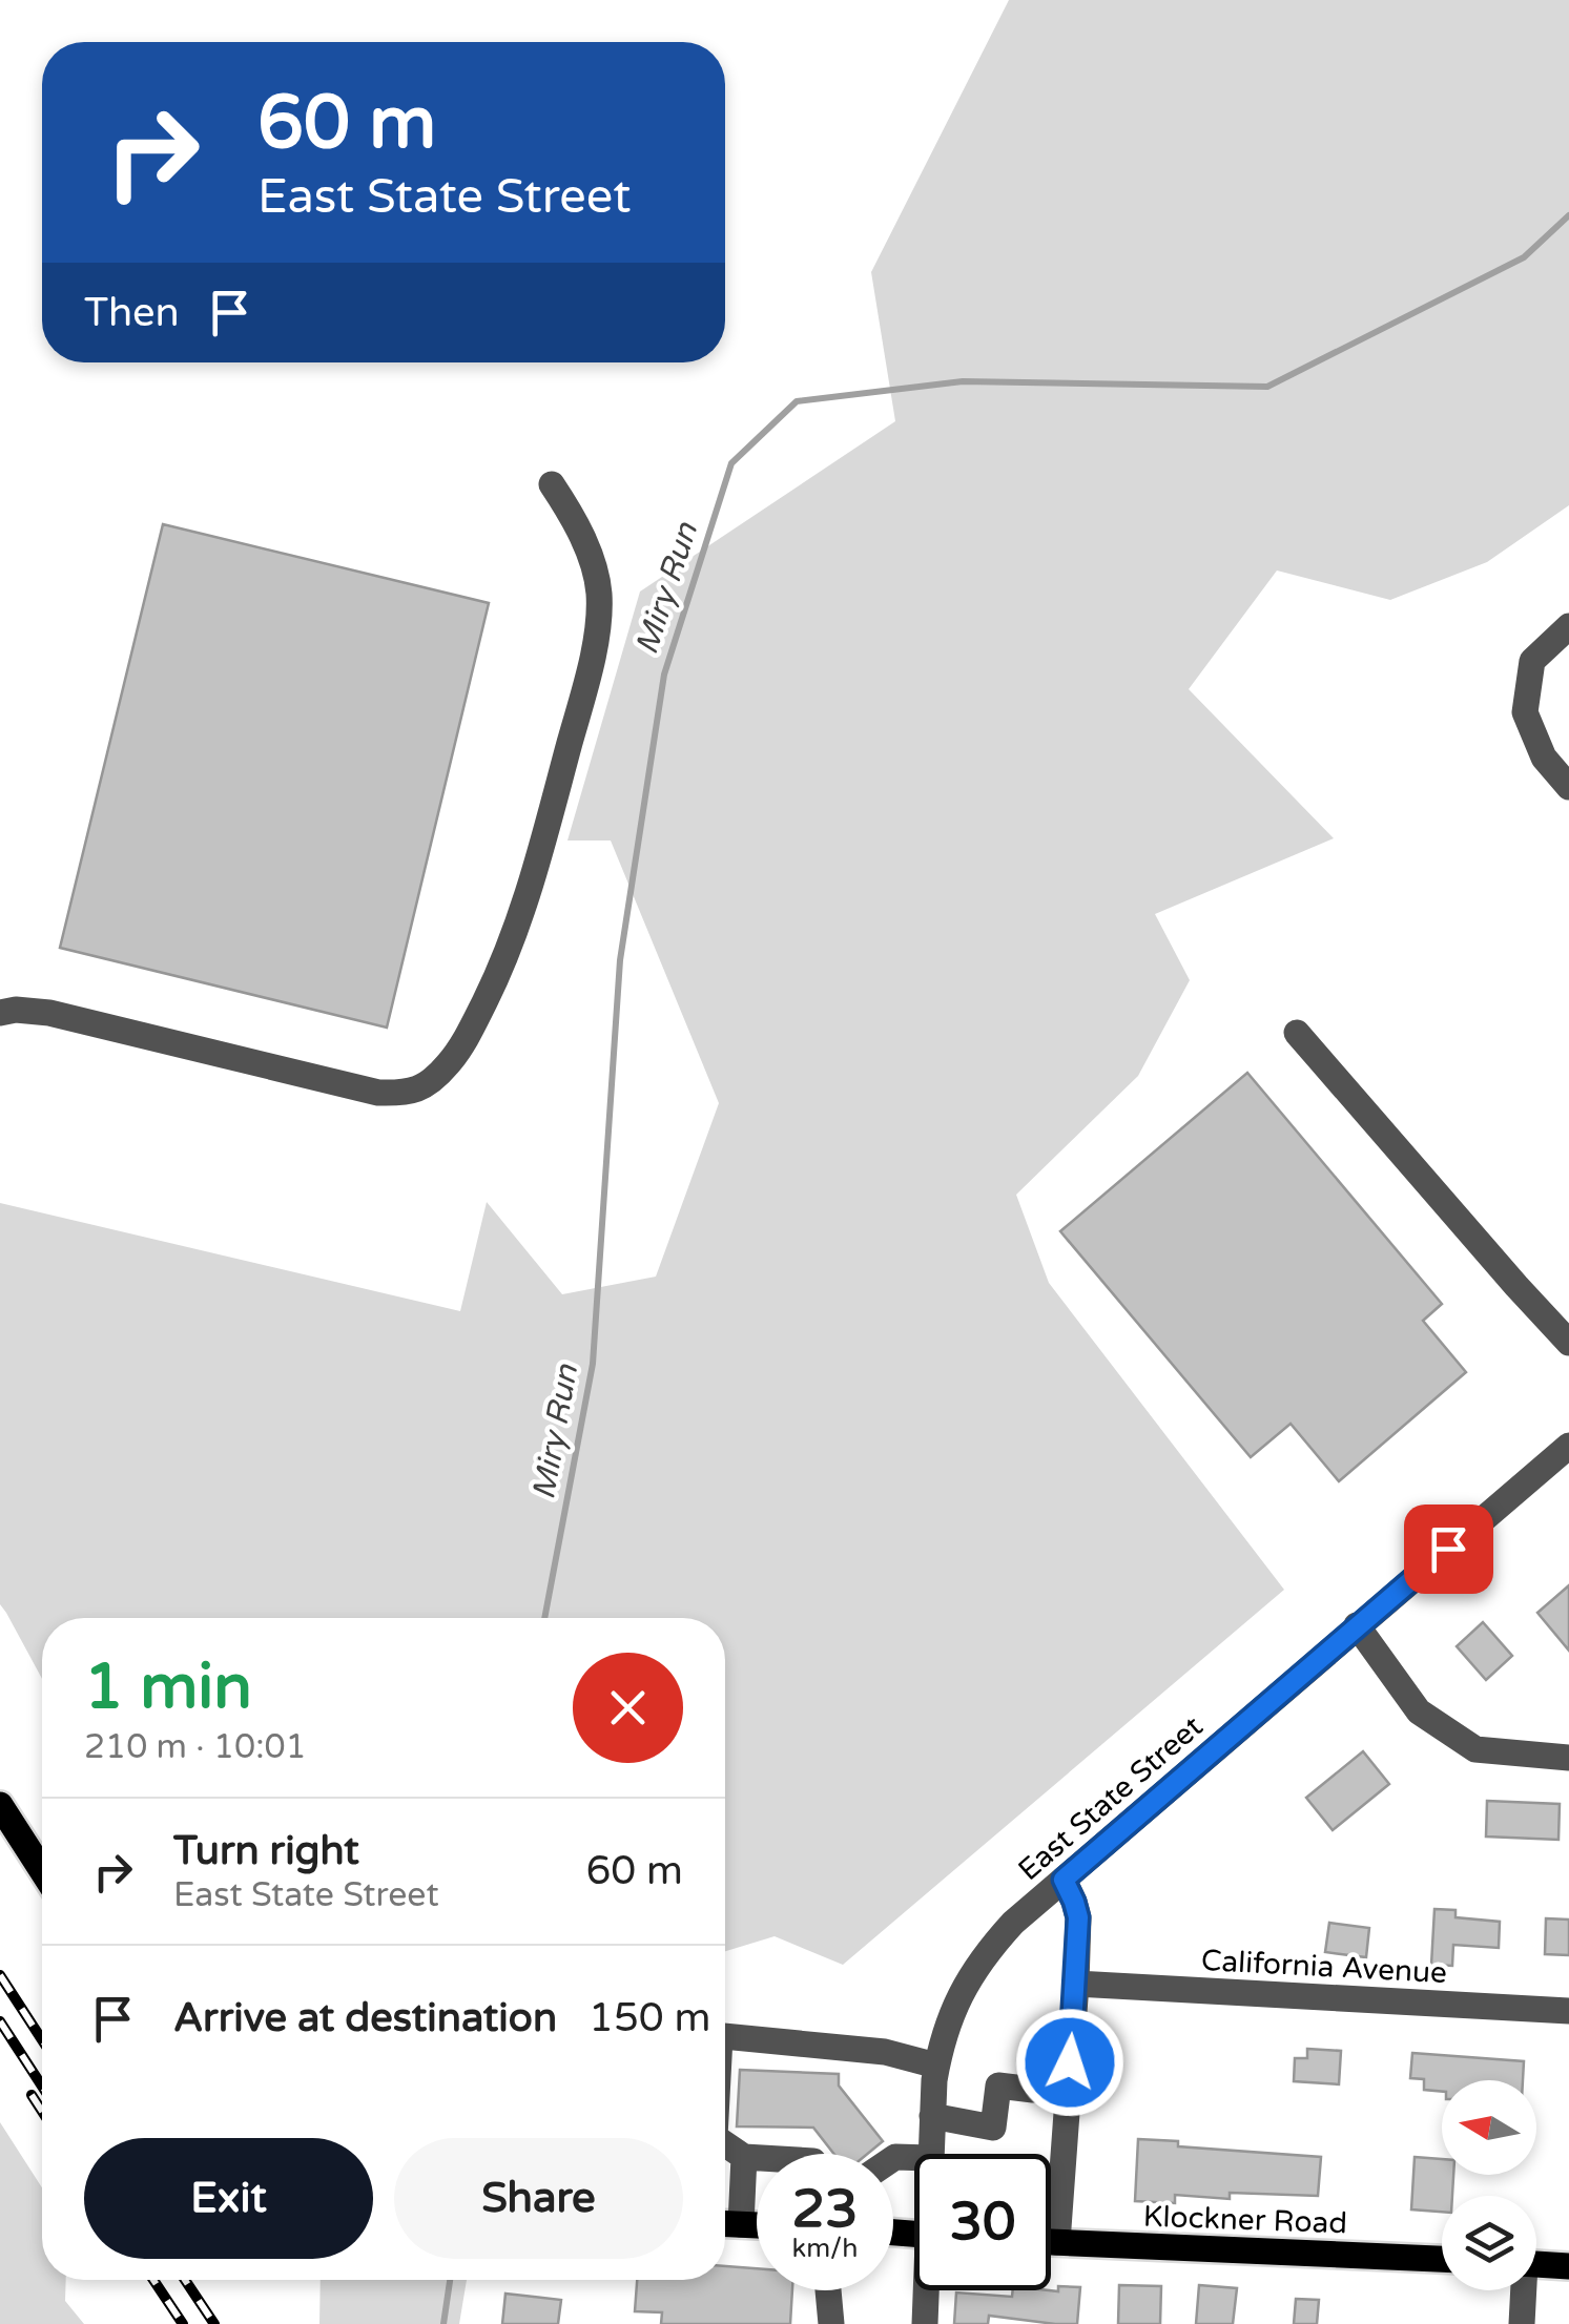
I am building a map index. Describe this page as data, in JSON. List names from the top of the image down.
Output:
{
  "streets": {
    "main road": ["Klockner Road"],
    "street": ["East State Street", "California Avenue"]
  },
  "water": ["Miry Run"],
  "north": "left",
  "page": {
    "turn": ["60 m", "East State Street"],
    "then": "Then",
    "heading": ["1 min", "210 m · 10:01"],
    "list": [
      {
        "name": "Turn right",
        "note": "East State Street",
        "value": "60 m"
      },
      {
        "name": "Arrive at destination",
        "value": "150 m"
      }
    ],
    "buttons": ["Exit", "Share"],
    "speed": "23 km/h",
    "limit": "30"
  }
}
